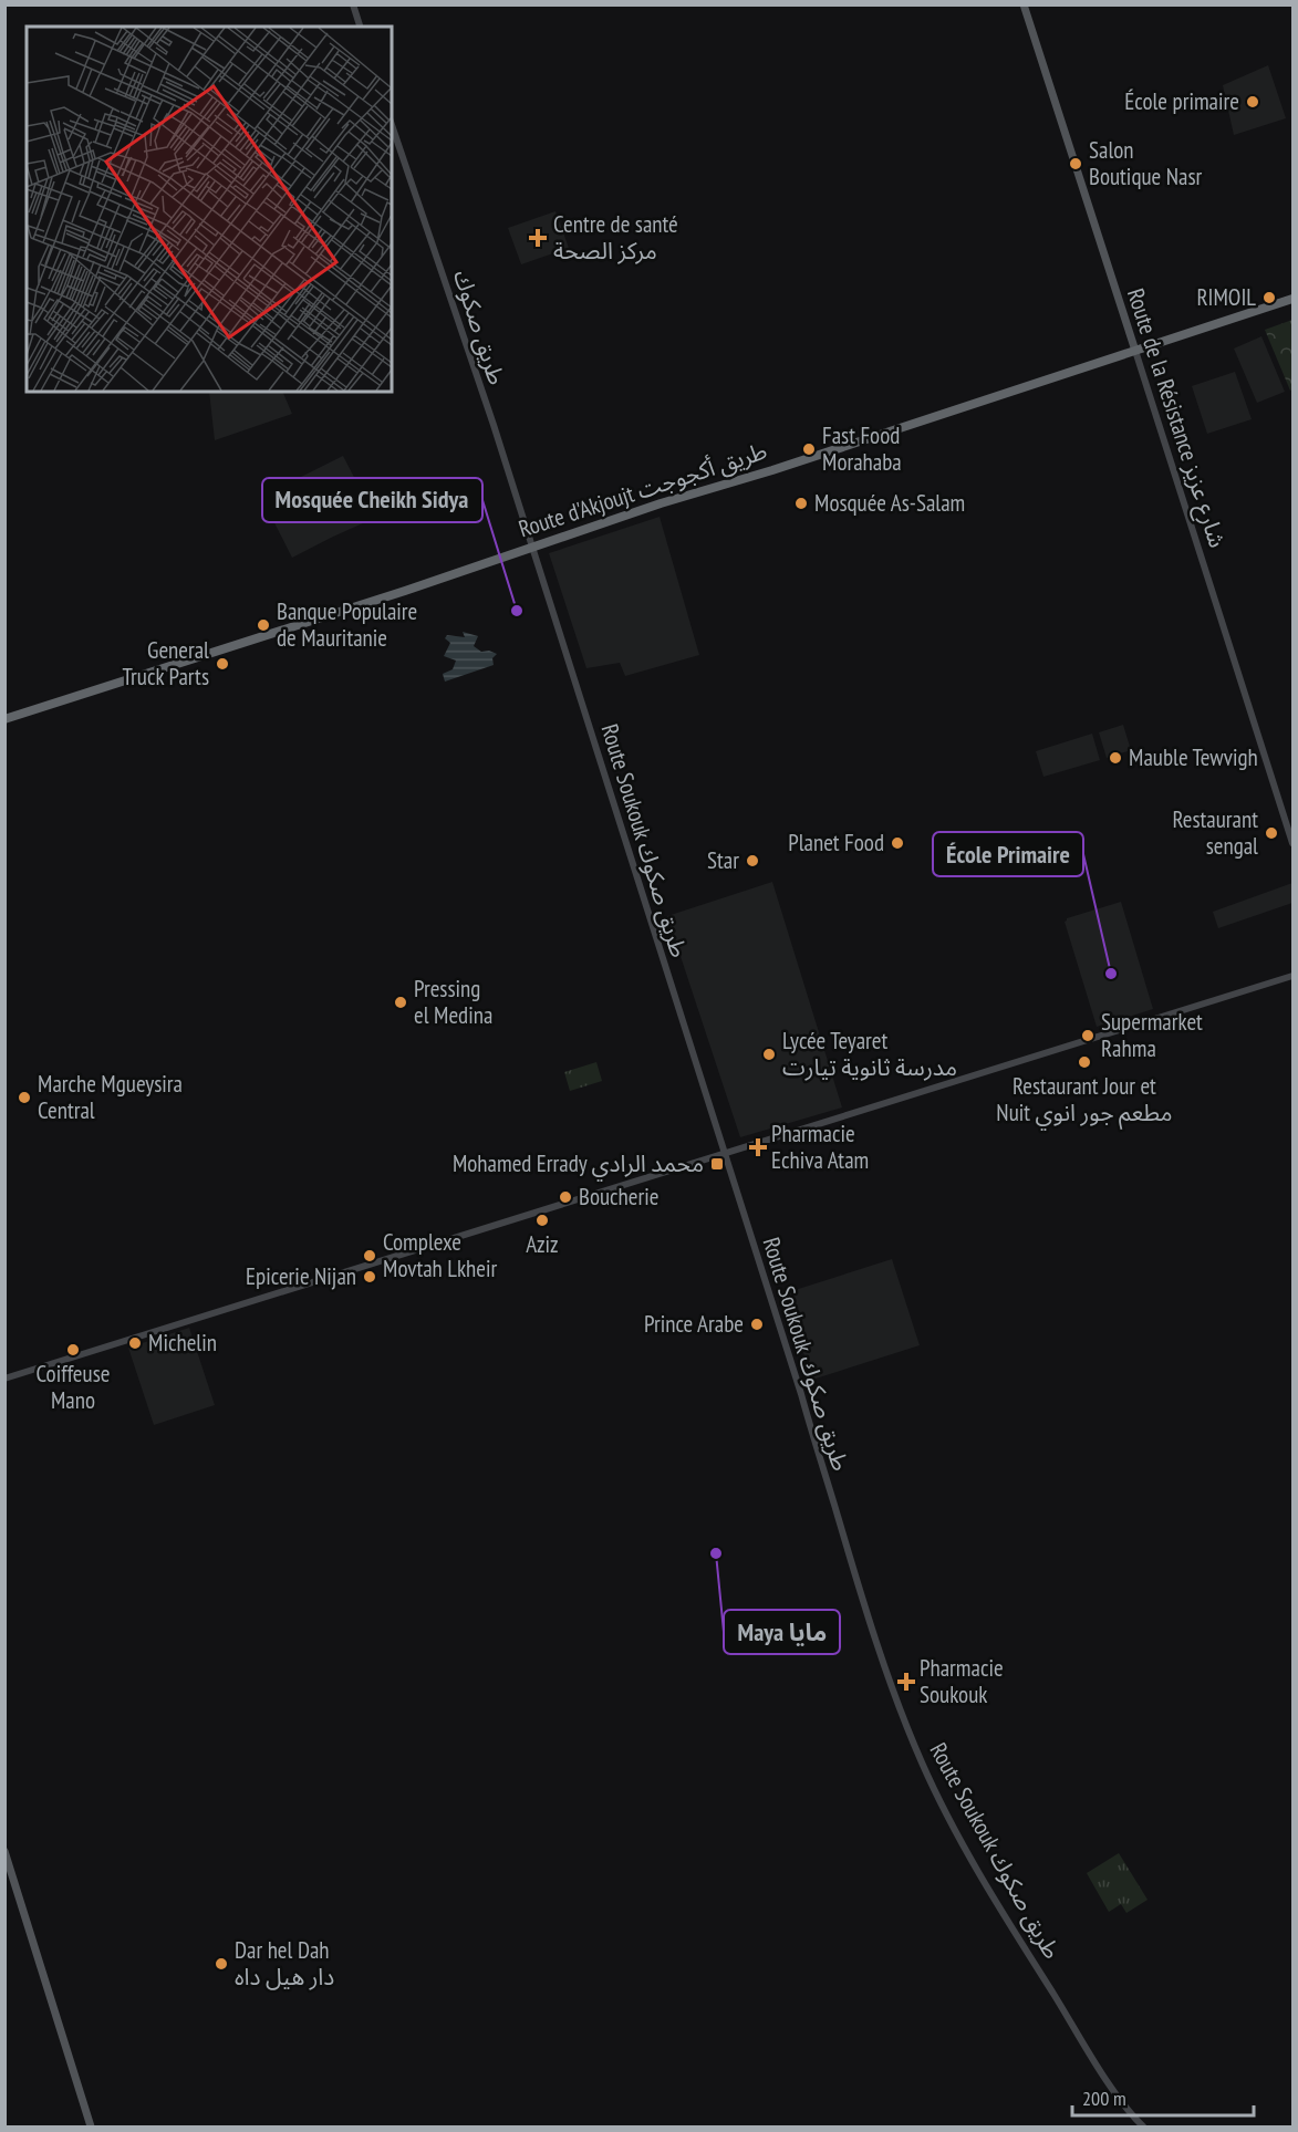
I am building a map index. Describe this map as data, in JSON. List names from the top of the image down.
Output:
{
  "streets": {
    "highway": ["Route d'Akjoujt طريق أكجوجت"],
    "main road": ["Route de la Résistance شارع عزيز"],
    "street": ["طريق صكوك", "Route Soukouk طريق صكوك"]
  },
  "crossings": [
    ["طريق صكوك", "Route d'Akjoujt طريق أكجوجت"],
    ["طريق صكوك", "Route Soukouk طريق صكوك"],
    ["Route de la Résistance شارع عزيز", "Route d'Akjoujt طريق أكجوجت"],
    ["Route d'Akjoujt طريق أكجوجت", "Route Soukouk طريق صكوك"]
  ],
  "places": {
    "other": [
      "École primaire",
      "Salon Boutique Nasr",
      "RIMOIL",
      "Fast Food Morahaba",
      "Mosquée As-Salam",
      "Mosquée Cheikh Sidya",
      "Banque Populaire de Mauritanie",
      "General Truck Parts",
      "Mauble Tewvigh",
      "Restaurant sengal",
      "Planet Food",
      "Star",
      "École Primaire",
      "Pressing el Medina",
      "Supermarket Rahma",
      "Lycée Teyaret مدرسة ثانوية تيارت",
      "Restaurant Jour et Nuit مطعم جور انوي",
      "Marche Mgueysira Central",
      "Boucherie",
      "Aziz",
      "Complexe Movtah Lkheir",
      "Epicerie Nijan",
      "Prince Arabe",
      "Michelin",
      "Coiffeuse Mano",
      "Maya مايا",
      "Dar hel Dah دار هيل داه"
    ],
    "health": ["Centre de santé مركز الصحة", "Pharmacie Echiva Atam", "Pharmacie Soukouk"],
    "transit": ["Mohamed Errady محمد الرادي"]
  },
  "scale_bar": "200 m"
}
